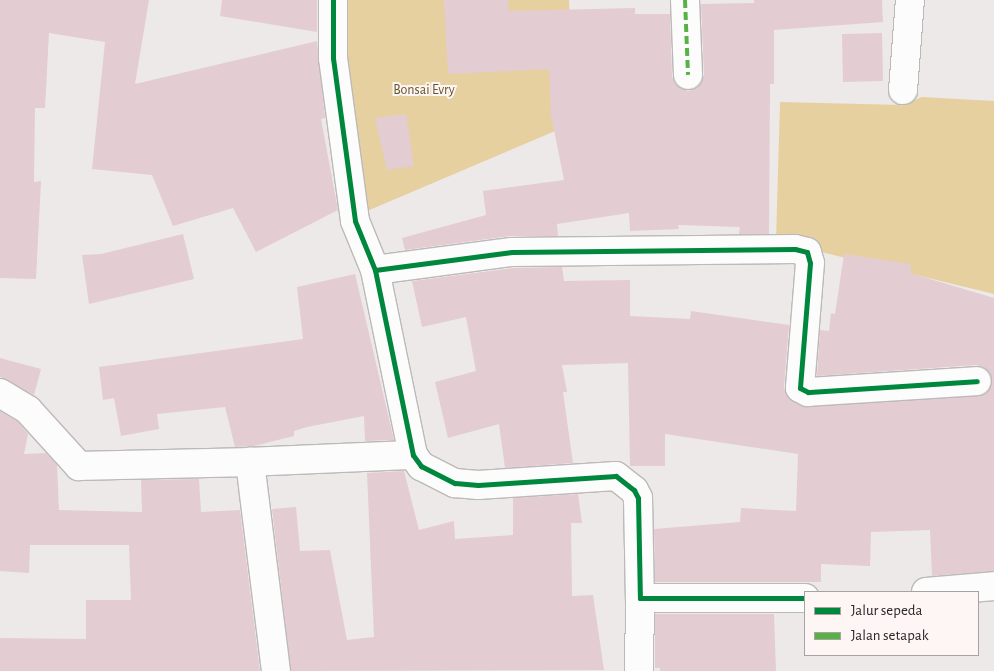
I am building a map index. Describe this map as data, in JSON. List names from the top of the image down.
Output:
{
  "parks": ["Bonsai Evry"],
  "legend": ["Jalur sepeda", "Jalan setapak"]
}
